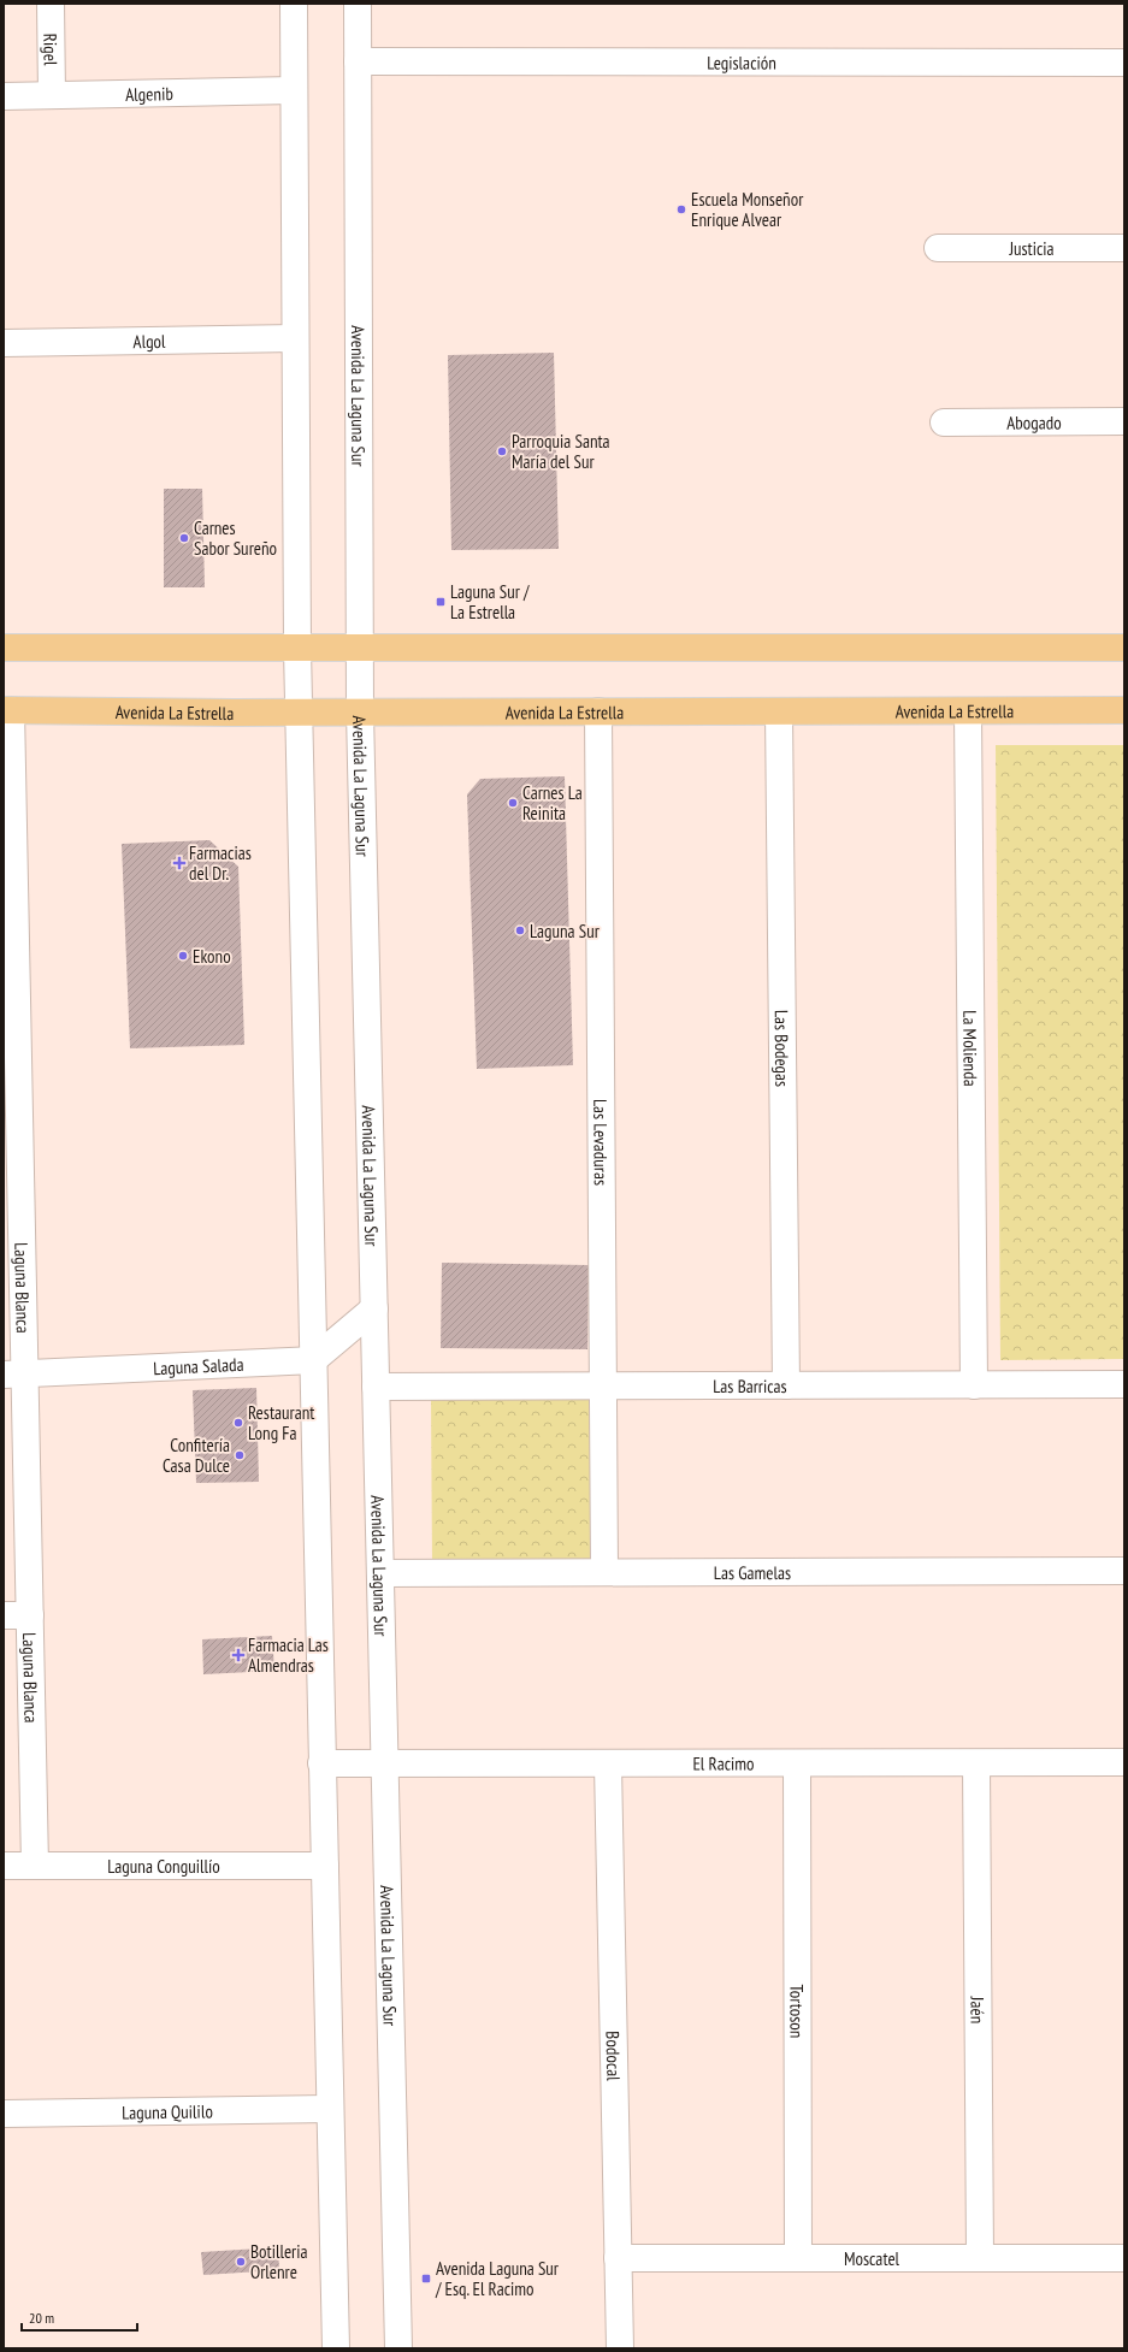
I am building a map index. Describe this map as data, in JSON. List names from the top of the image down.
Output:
{
  "streets": {
    "main road": ["Avenida La Estrella"],
    "street": [
      "Rigel",
      "Legislación",
      "Algenib",
      "Justicia",
      "Algol",
      "Avenida La Laguna Sur",
      "Abogado",
      "Las Bodegas",
      "La Molienda",
      "Las Levaduras",
      "Laguna Blanca",
      "Laguna Salada",
      "Las Barricas",
      "Las Gamelas",
      "El Racimo",
      "Laguna Conguillío",
      "Jaén",
      "Tortoson",
      "Bodocal",
      "Laguna Quililo",
      "Moscatel"
    ]
  },
  "crossings": [
    ["Rigel", "Algenib"],
    ["Legislación", "Avenida La Laguna Sur"],
    ["Avenida La Laguna Sur", "Avenida La Estrella"],
    ["Avenida La Laguna Sur", "Las Barricas"],
    ["Avenida La Laguna Sur", "Las Gamelas"],
    ["Avenida La Laguna Sur", "El Racimo"],
    ["Avenida La Estrella", "Las Bodegas"],
    ["Avenida La Estrella", "La Molienda"],
    ["Avenida La Estrella", "Las Levaduras"],
    ["Avenida La Estrella", "Laguna Blanca"],
    ["Las Bodegas", "Las Barricas"],
    ["La Molienda", "Las Barricas"],
    ["Las Levaduras", "Las Barricas"],
    ["Las Levaduras", "Las Gamelas"],
    ["Laguna Blanca", "Laguna Salada"],
    ["Laguna Blanca", "Laguna Conguillío"],
    ["El Racimo", "Jaén"],
    ["El Racimo", "Tortoson"],
    ["El Racimo", "Bodocal"],
    ["Jaén", "Moscatel"],
    ["Tortoson", "Moscatel"],
    ["Bodocal", "Moscatel"]
  ],
  "places": {
    "other": [
      "Escuela Monseñor Enrique Alvear",
      "Parroquia Santa María del Sur",
      "Carnes Sabor Sureño",
      "Carnes La Reinita",
      "Laguna Sur",
      "Ekono",
      "Restaurant Long Fa",
      "Confitería Casa Dulce",
      "Botilleria Orlenre"
    ],
    "transit": ["Laguna Sur / La Estrella", "Avenida Laguna Sur / Esq. El Racimo"],
    "health": ["Farmacias del Dr.", "Farmacia Las Almendras"]
  },
  "scale_bar": "20 m"
}
